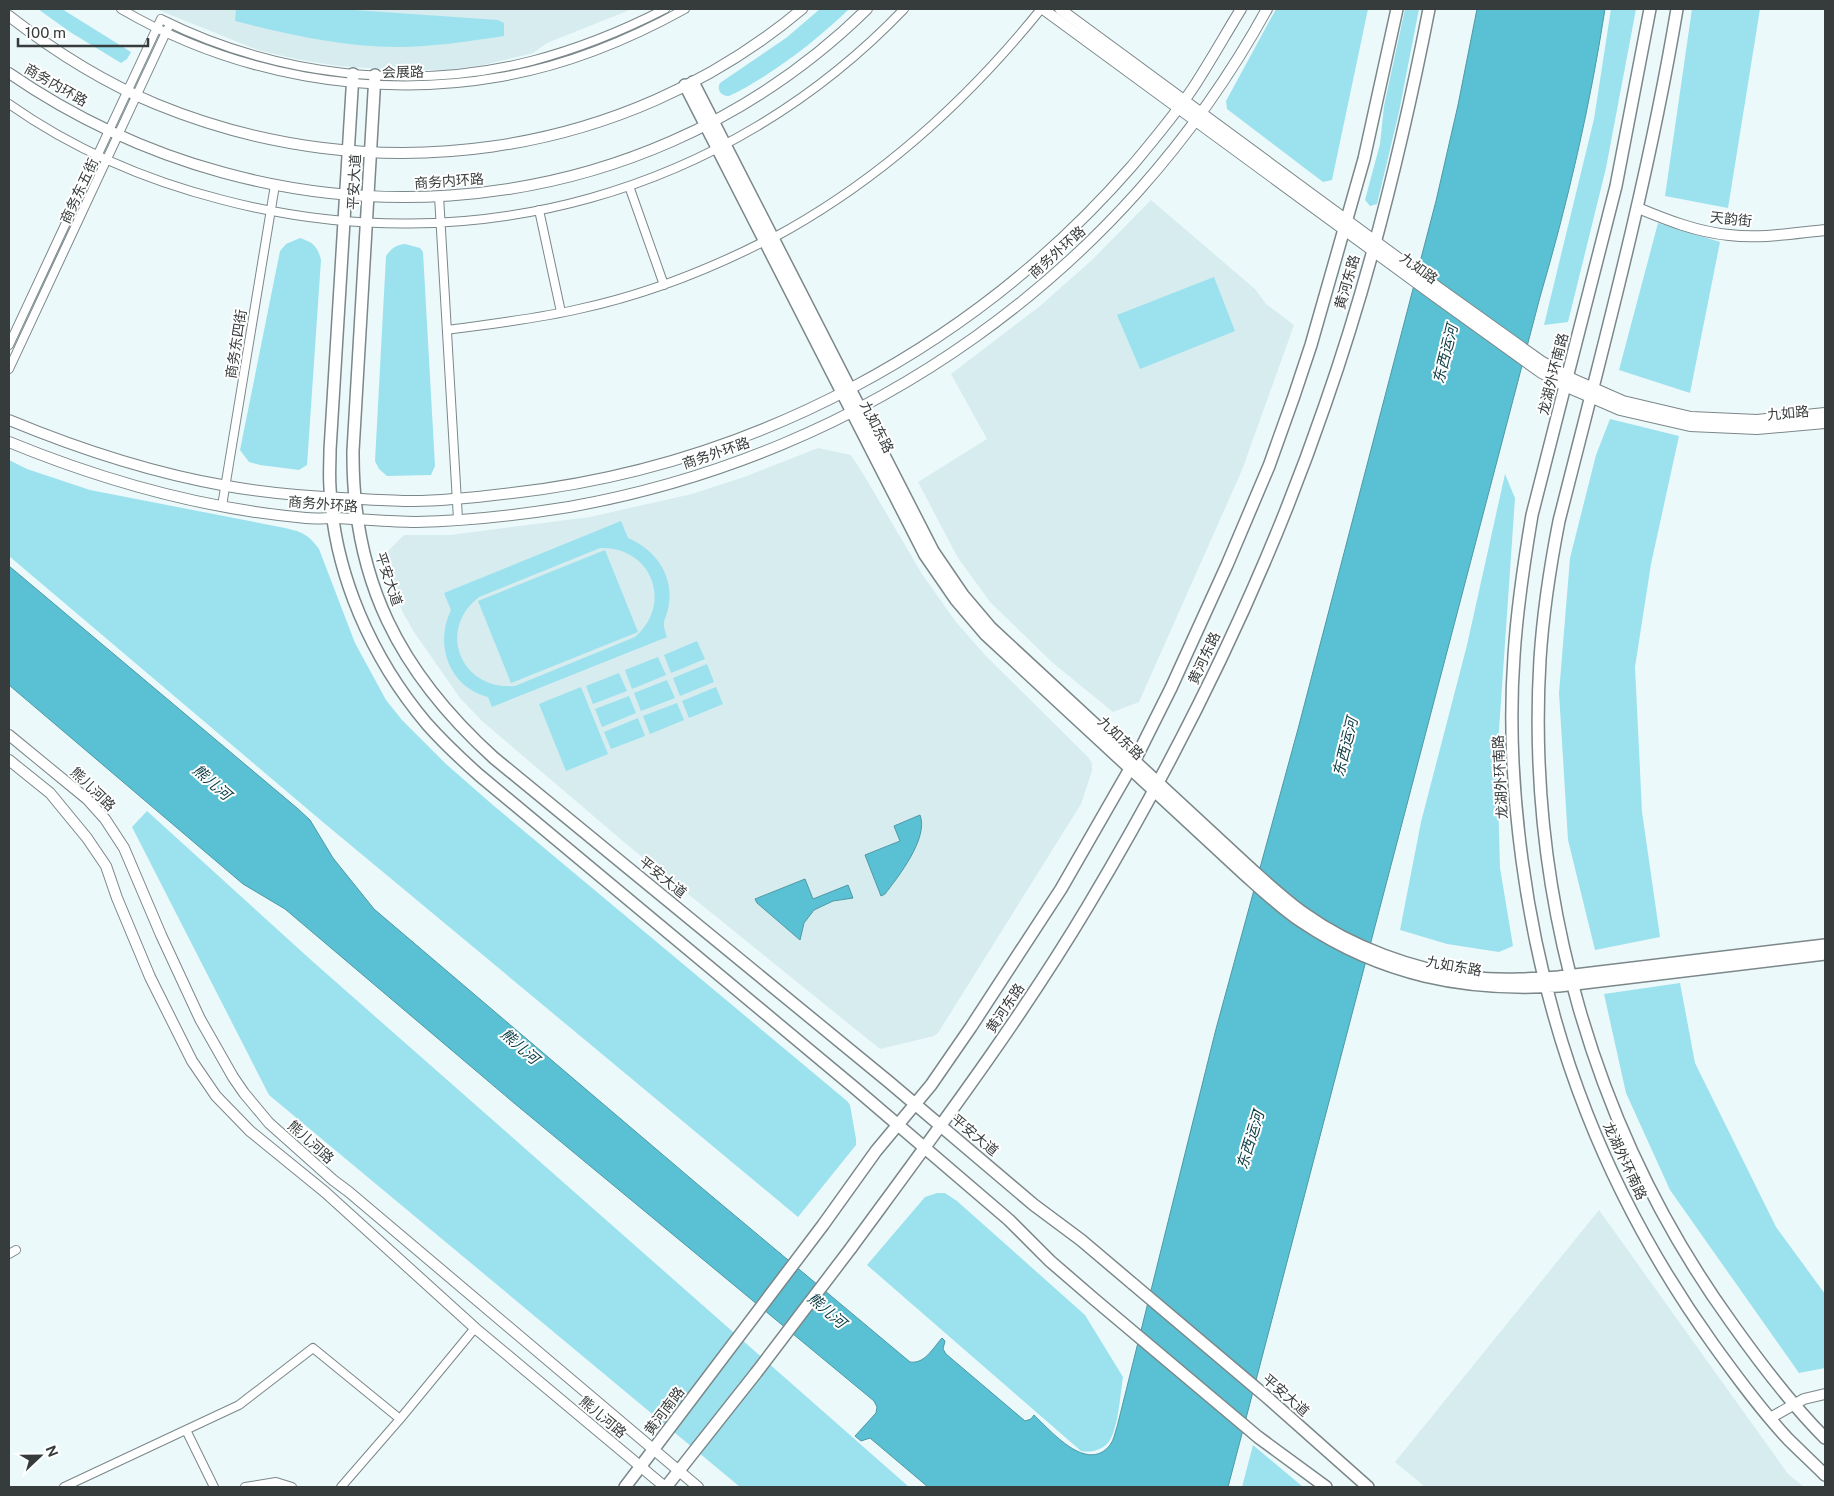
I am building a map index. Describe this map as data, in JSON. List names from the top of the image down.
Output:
{
  "streets": {
    "main road": [
      "平安大道",
      "黄河东路",
      "龙湖外环南路",
      "九如东路",
      "黄河南路"
    ],
    "street": [
      "会展路",
      "商务内环路",
      "商务东五街",
      "天韵街",
      "商务外环路",
      "九如路",
      "商务东四街",
      "熊儿河路"
    ]
  },
  "crossings": [
    ["会展路", "平安大道"],
    ["会展路", "商务东五街"],
    ["商务内环路", "平安大道"],
    ["商务内环路", "商务东五街"],
    ["商务内环路", "商务东四街"],
    ["商务内环路", "九如东路"],
    ["平安大道", "商务外环路"],
    ["平安大道", "黄河东路"],
    ["天韵街", "龙湖外环南路"],
    ["商务外环路", "九如路"],
    ["商务外环路", "商务东四街"],
    ["商务外环路", "九如东路"],
    ["九如路", "黄河东路"],
    ["九如路", "龙湖外环南路"],
    ["黄河东路", "九如东路"],
    ["黄河东路", "熊儿河路"],
    ["黄河东路", "黄河南路"],
    ["龙湖外环南路", "九如东路"],
    ["熊儿河路", "黄河南路"]
  ],
  "water": ["东西运河", "熊儿河"],
  "scale_bar": "100 m",
  "north": "right"
}
